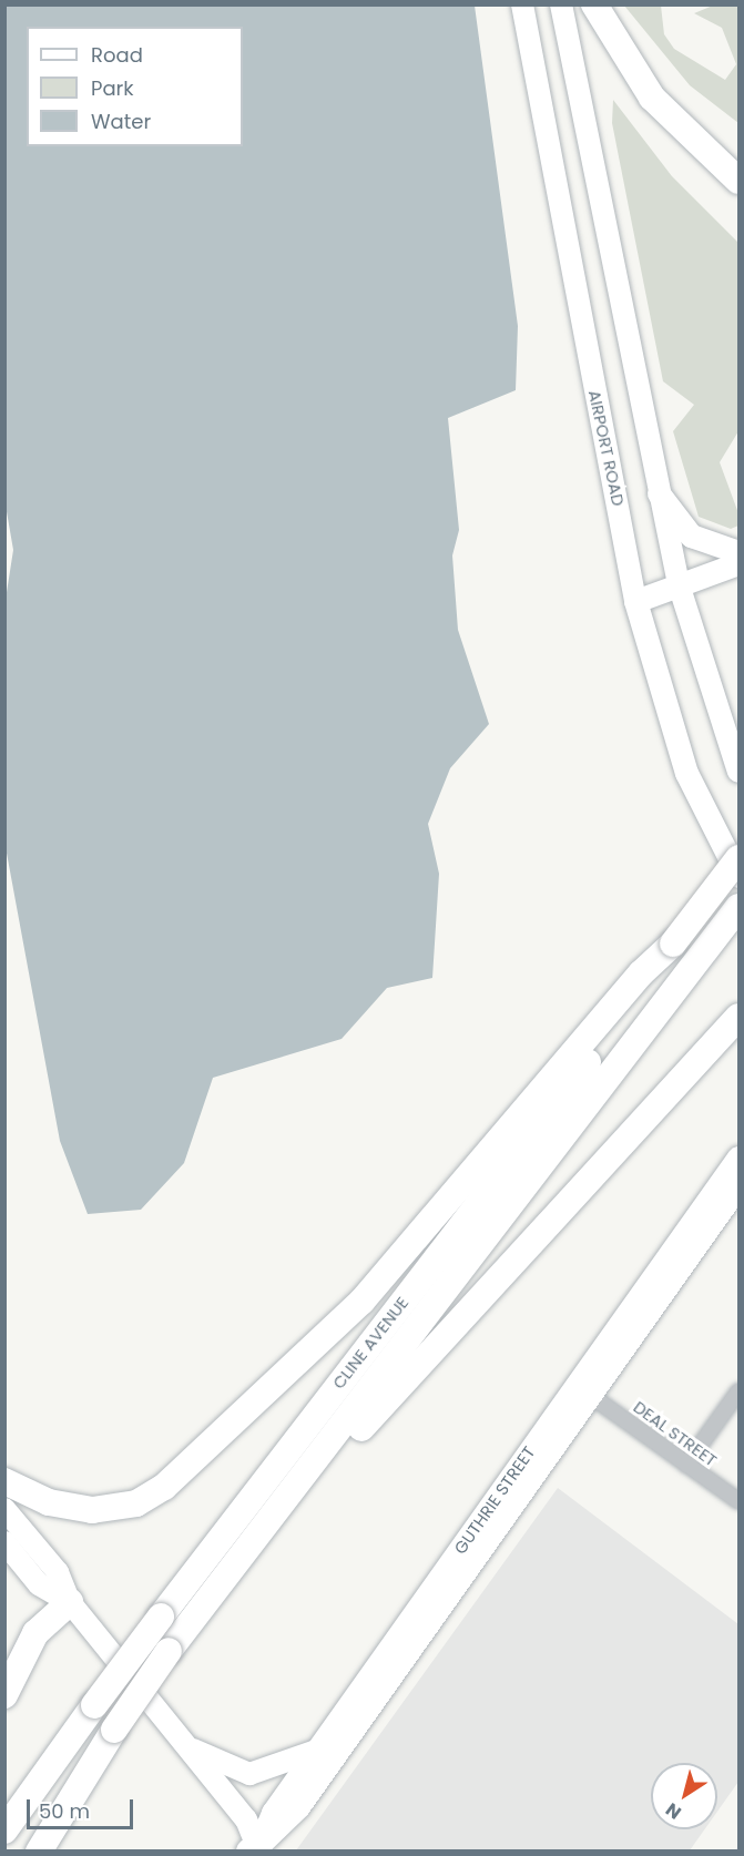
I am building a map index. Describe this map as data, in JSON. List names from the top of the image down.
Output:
{
  "streets": {
    "highway": ["CLINE AVENUE"],
    "main road": ["AIRPORT ROAD", "GUTHRIE STREET"],
    "street": ["DEAL STREET"]
  },
  "crossings": [
    ["DEAL STREET", "GUTHRIE STREET"]
  ],
  "legend": ["Road", "Park", "Water"],
  "scale_bar": "50 m",
  "north": "bottom left"
}
